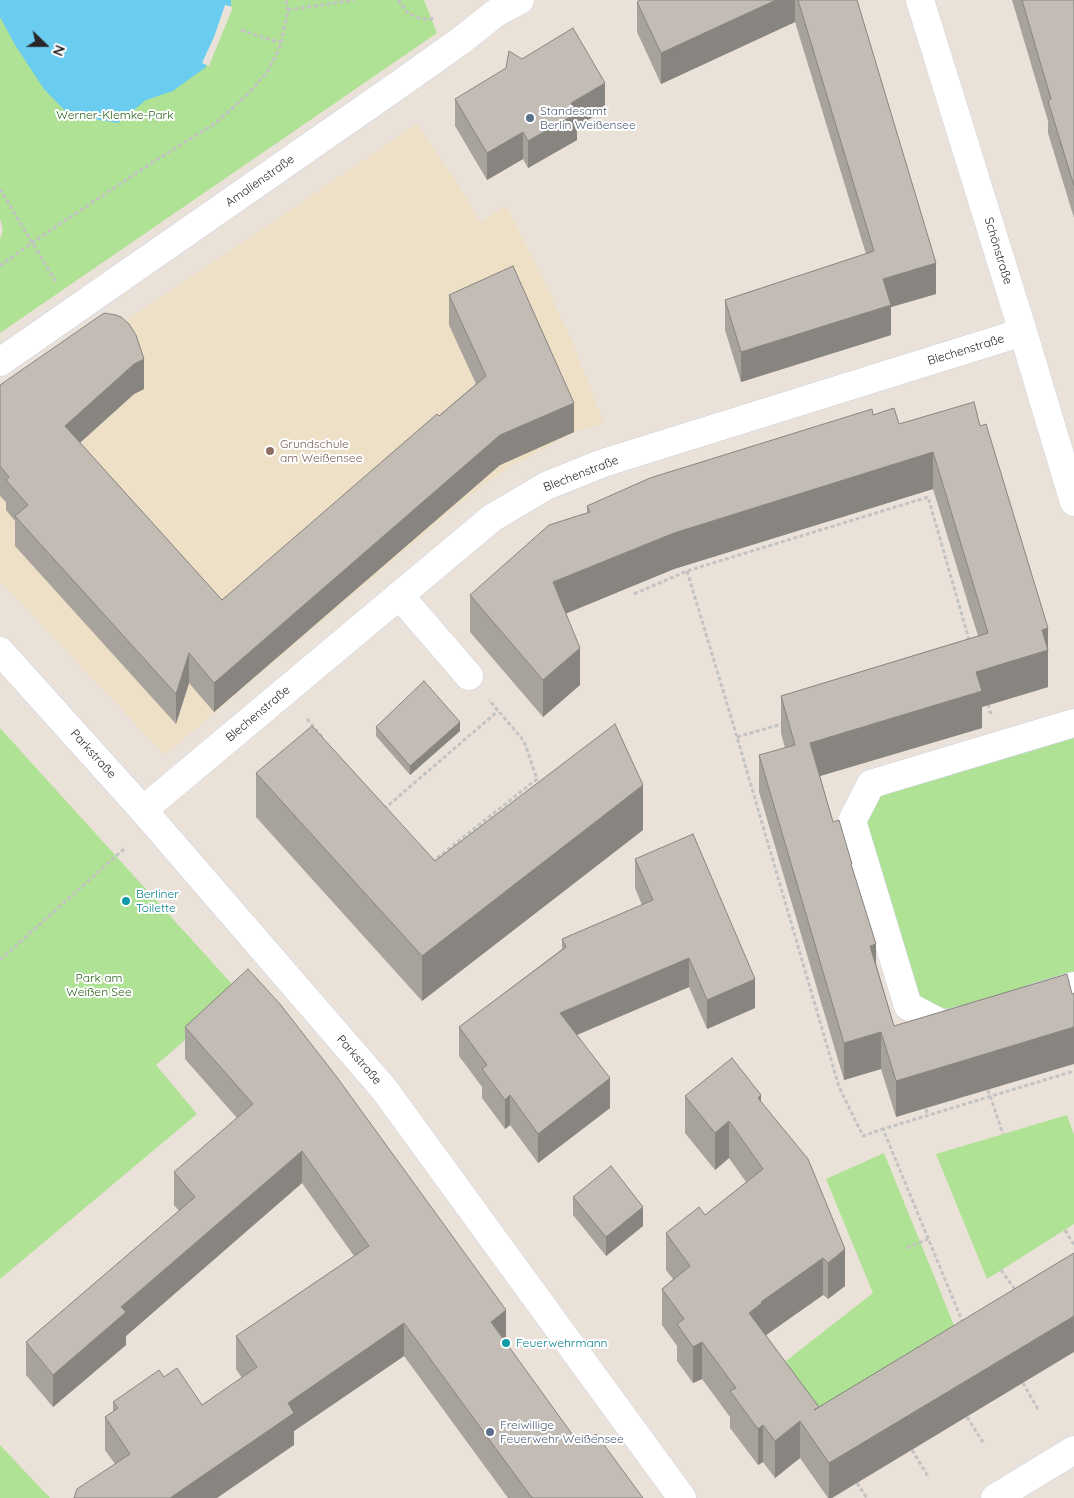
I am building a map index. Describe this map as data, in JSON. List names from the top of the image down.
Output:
{
  "streets": {
    "street": [
      "Amalienstraße",
      "Schönstraße",
      "Blechenstraße",
      "Parkstraße"
    ]
  },
  "crossings": [
    ["Schönstraße", "Blechenstraße"],
    ["Blechenstraße", "Parkstraße"]
  ],
  "parks": ["Werner-Klemke-Park", "Park am Weißen See"],
  "places": [
    "Standesamt Berlin Weißensee",
    "Grundschule am Weißensee",
    "Berliner Toilette",
    "Feuerwehrmann",
    "Freiwillige Feuerwehr Weißensee"
  ],
  "north": "right"
}
